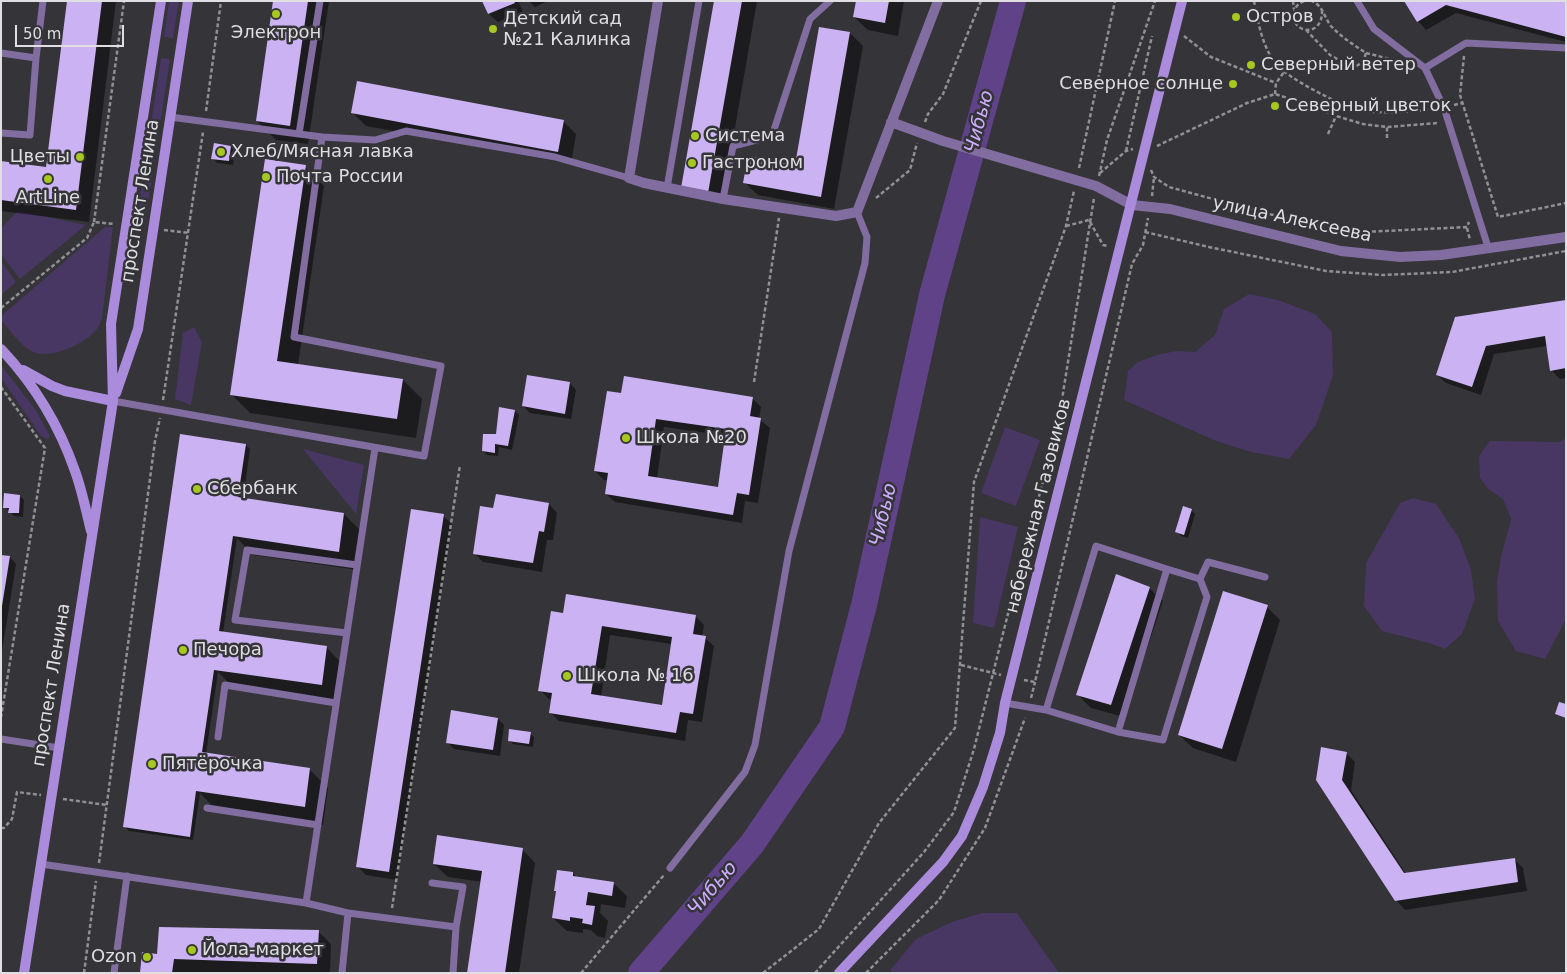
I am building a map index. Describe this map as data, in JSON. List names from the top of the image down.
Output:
{
  "streets": {
    "main road": ["проспект Ленина", "набережная Газовиков"],
    "street": ["улица Алексеева"]
  },
  "crossings": [
    ["улица Алексеева", "набережная Газовиков"]
  ],
  "water": ["Чибью"],
  "places": [
    "Электрон",
    "Остров",
    "Детский сад №21 Калинка",
    "Северный ветер",
    "Северное солнце",
    "Северный цветок",
    "Система",
    "Хлеб/Мясная лавка",
    "Цветы",
    "Гастроном",
    "Почта России",
    "ArtLine",
    "Школа №20",
    "Сбербанк",
    "Печора",
    "Школа № 16",
    "Пятёрочка",
    "Йола-маркет",
    "Ozon"
  ],
  "scale_bar": "50 m"
}
